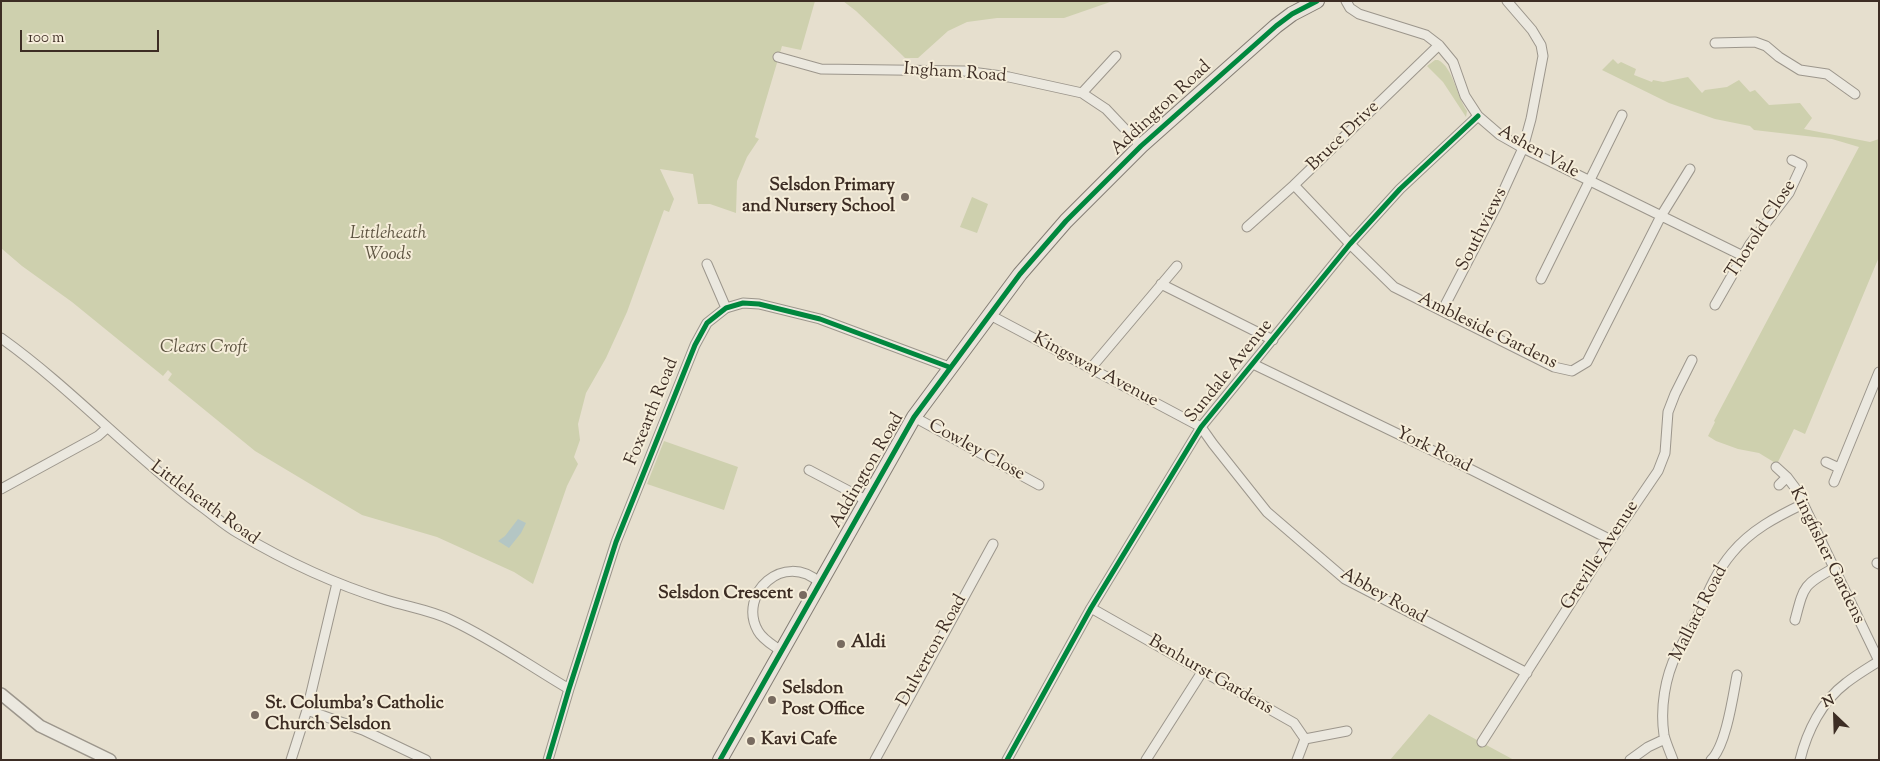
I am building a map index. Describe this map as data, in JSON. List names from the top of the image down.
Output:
{
  "streets": {
    "main road": ["Addington Road"],
    "street": [
      "Ingham Road",
      "Bruce Drive",
      "Ashen Vale",
      "Southviews",
      "Thorold Close",
      "Ambleside Gardens",
      "Kingsway Avenue",
      "Sundale Avenue",
      "Foxearth Road",
      "Cowley Close",
      "York Road",
      "Littleheath Road",
      "Greville Avenue",
      "Kingfisher Gardens",
      "Abbey Road",
      "Mallard Road",
      "Dulverton Road",
      "Benhurst Gardens"
    ]
  },
  "crossings": [
    ["Ingham Road", "Addington Road"],
    ["Addington Road", "Kingsway Avenue"],
    ["Addington Road", "Foxearth Road"],
    ["Addington Road", "Cowley Close"],
    ["Bruce Drive", "Ashen Vale"],
    ["Bruce Drive", "Ambleside Gardens"],
    ["Ashen Vale", "Southviews"],
    ["Ashen Vale", "Thorold Close"],
    ["Ashen Vale", "Ambleside Gardens"],
    ["Ashen Vale", "Sundale Avenue"],
    ["Southviews", "Ambleside Gardens"],
    ["Ambleside Gardens", "Sundale Avenue"],
    ["Kingsway Avenue", "Sundale Avenue"],
    ["Kingsway Avenue", "Abbey Road"],
    ["Sundale Avenue", "York Road"],
    ["Sundale Avenue", "Abbey Road"],
    ["Sundale Avenue", "Benhurst Gardens"],
    ["Foxearth Road", "Littleheath Road"],
    ["York Road", "Greville Avenue"],
    ["Greville Avenue", "Abbey Road"],
    ["Kingfisher Gardens", "Mallard Road"]
  ],
  "parks": ["Littleheath Woods", "Clears Croft"],
  "places": [
    "Selsdon Primary and Nursery School",
    "Selsdon Crescent",
    "Aldi",
    "Selsdon Post Office",
    "St. Columba's Catholic Church Selsdon",
    "Kavi Cafe"
  ],
  "scale_bar": "100 m",
  "north": "top left"
}
